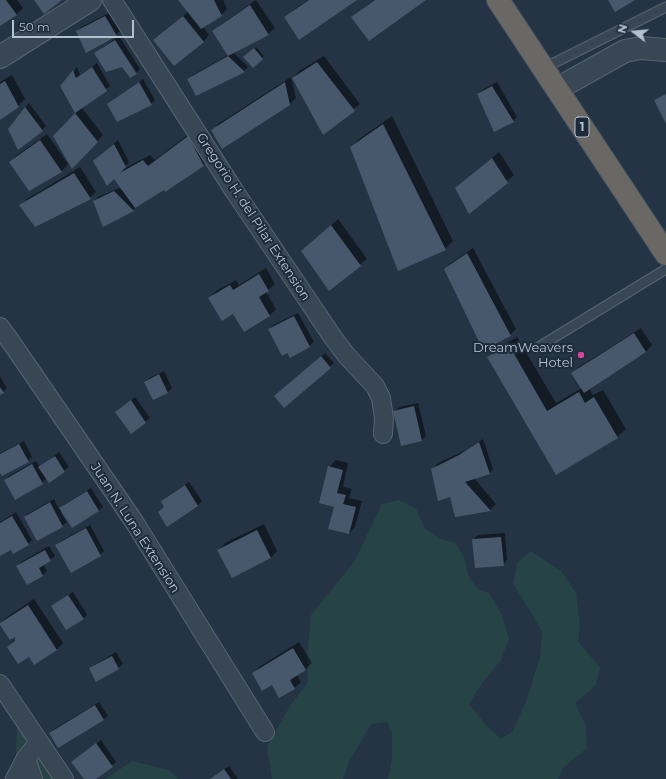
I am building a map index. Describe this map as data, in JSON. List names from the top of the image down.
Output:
{
  "streets": {
    "highway": ["1"],
    "street": ["Gregorio H. del Pilar Extension", "Juan N. Luna Extension"]
  },
  "places": ["DreamWeavers Hotel"],
  "scale_bar": "50 m",
  "north": "left"
}
